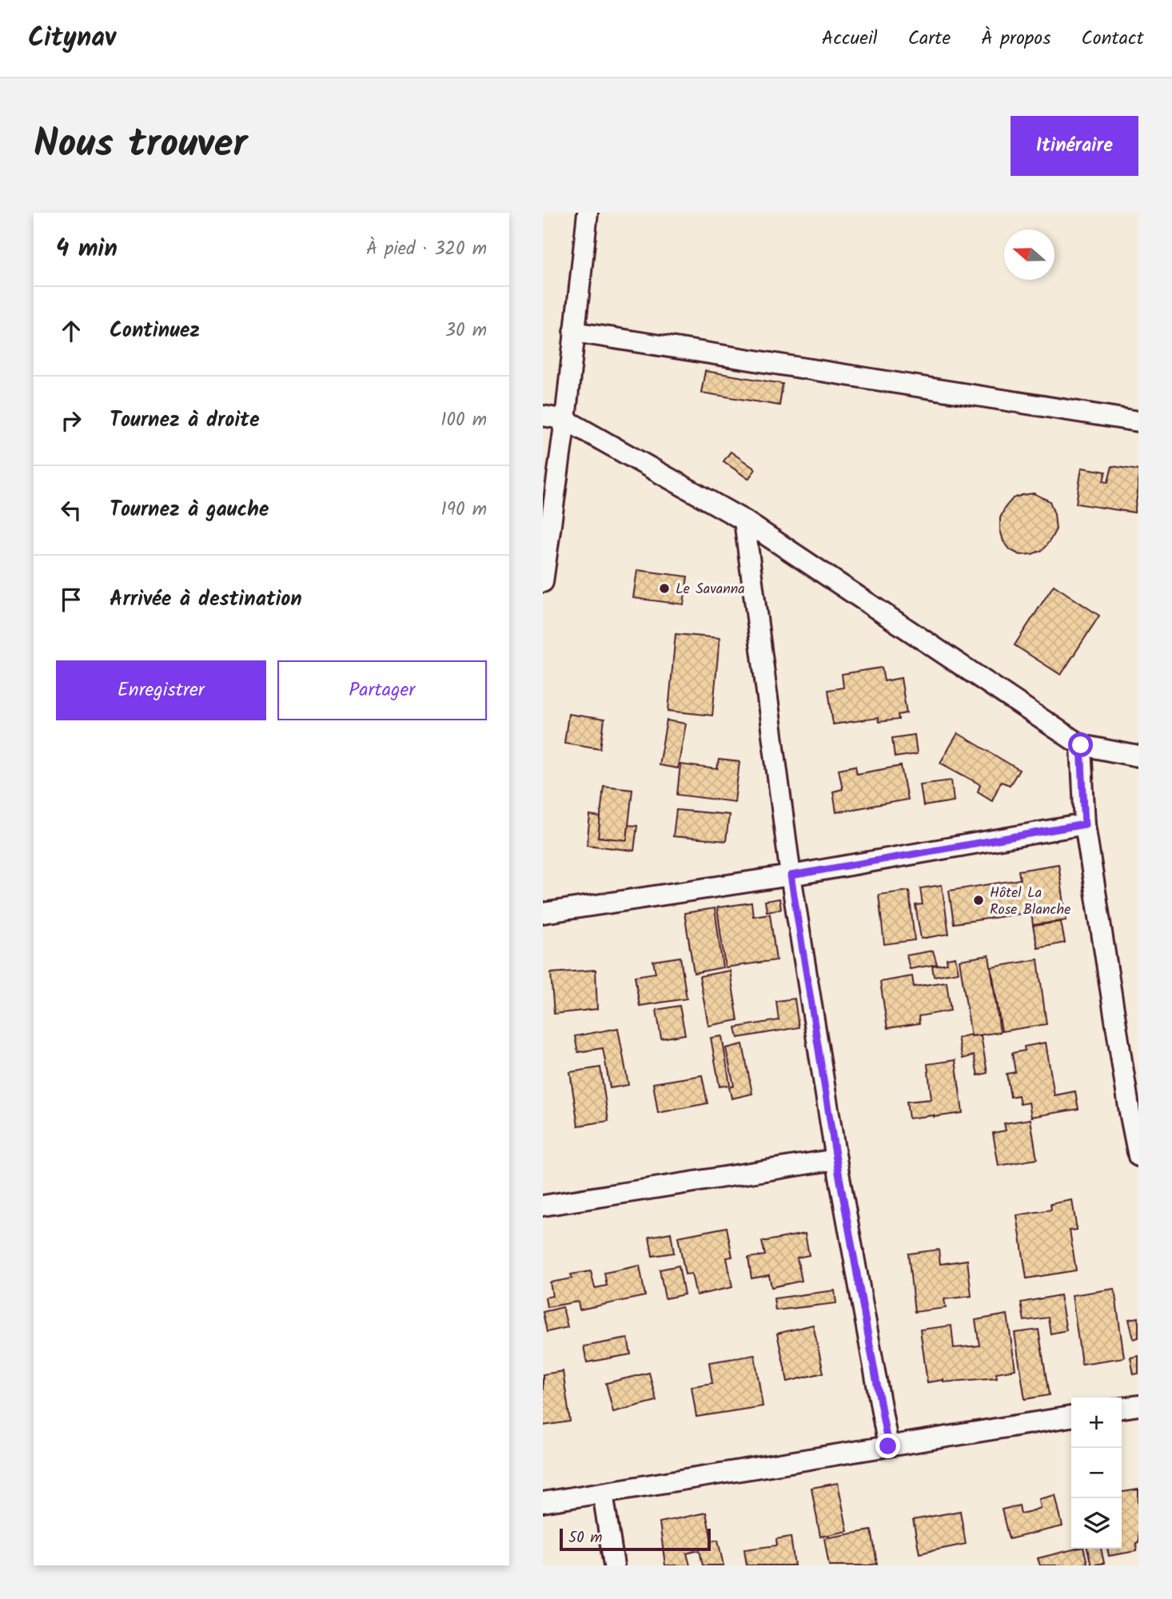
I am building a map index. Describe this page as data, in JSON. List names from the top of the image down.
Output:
{
  "places": ["Le Savanna", "Hôtel La Rose Blanche"],
  "scale_bar": "50 m",
  "north": "left",
  "page": {
    "header": "Citynav",
    "nav": [
      "Accueil",
      "Carte",
      "À propos",
      "Contact"
    ],
    "title": "Nous trouver",
    "buttons": [
      "Itinéraire",
      ["Enregistrer", "Partager"]
    ],
    "heading": ["4 min", "À pied · 320 m"],
    "list": [
      ["Continuez", "30 m"],
      ["Tournez à droite", "100 m"],
      ["Tournez à gauche", "190 m"],
      "Arrivée à destination"
    ],
    "map_buttons": ["+", "−"],
    "scale": "50 m"
  }
}
